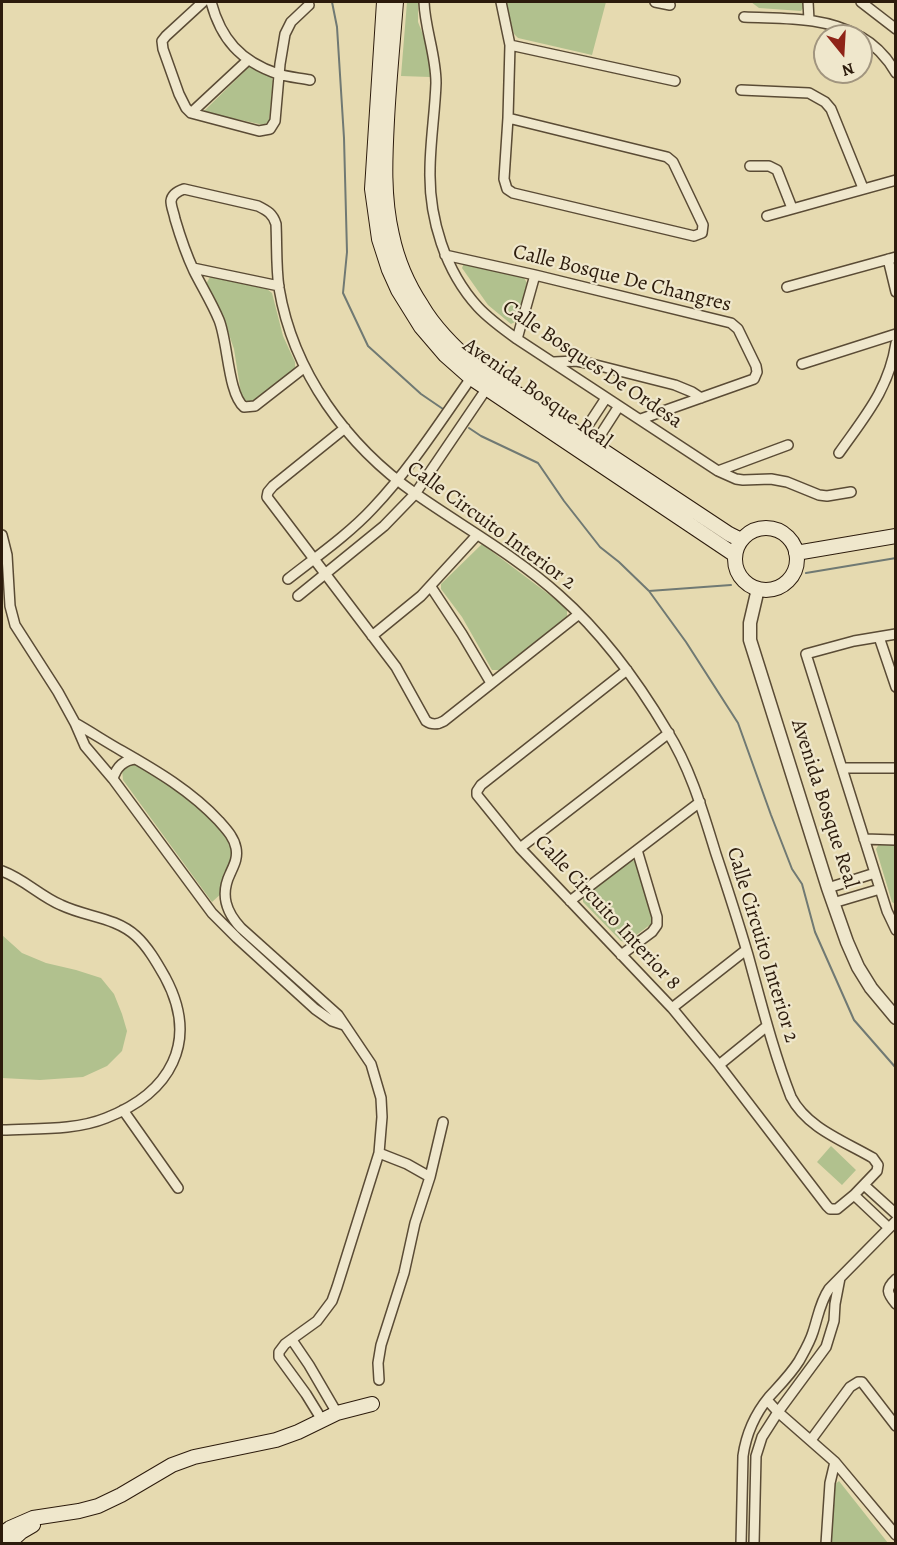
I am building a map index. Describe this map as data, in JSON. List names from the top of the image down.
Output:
{
  "streets": {
    "main road": ["Avenida Bosque Real"],
    "street": [
      "Calle Bosque De Changres",
      "Calle Bosques De Ordesa",
      "Calle Circuito Interior 2",
      "Calle Circuito Interior 8"
    ]
  },
  "crossings": [
    ["Calle Bosque De Changres", "Calle Bosques De Ordesa"],
    ["Calle Circuito Interior 2", "Calle Circuito Interior 8"]
  ],
  "north": "bottom"
}
